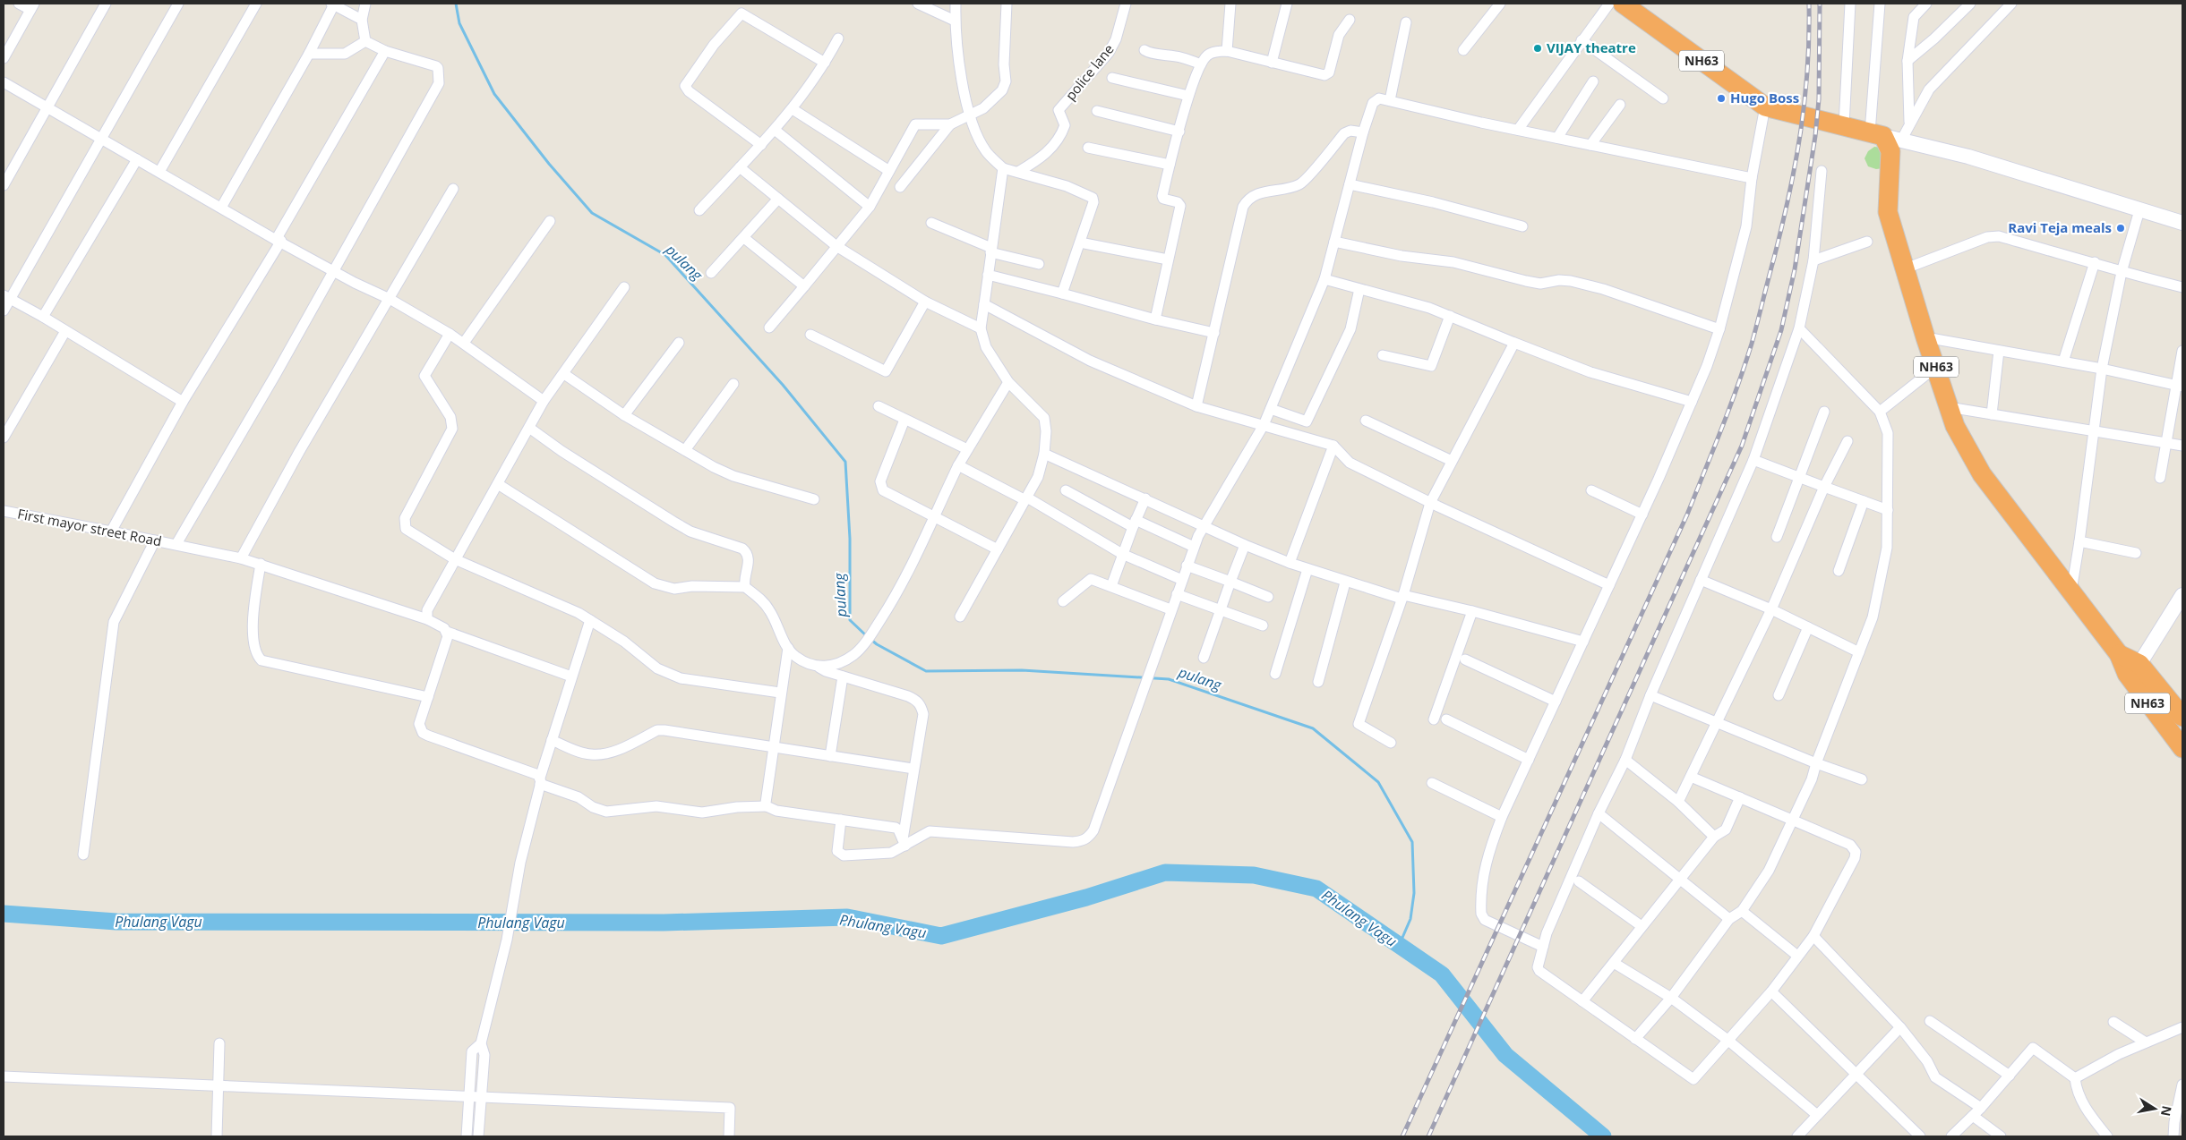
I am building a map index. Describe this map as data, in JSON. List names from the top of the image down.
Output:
{
  "streets": {
    "highway": ["NH63"],
    "street": ["police lane", "First mayor street Road"]
  },
  "water": ["pulang", "Phulang Vagu"],
  "places": ["VIJAY theatre", "Hugo Boss", "Ravi Teja meals"],
  "north": "right"
}
